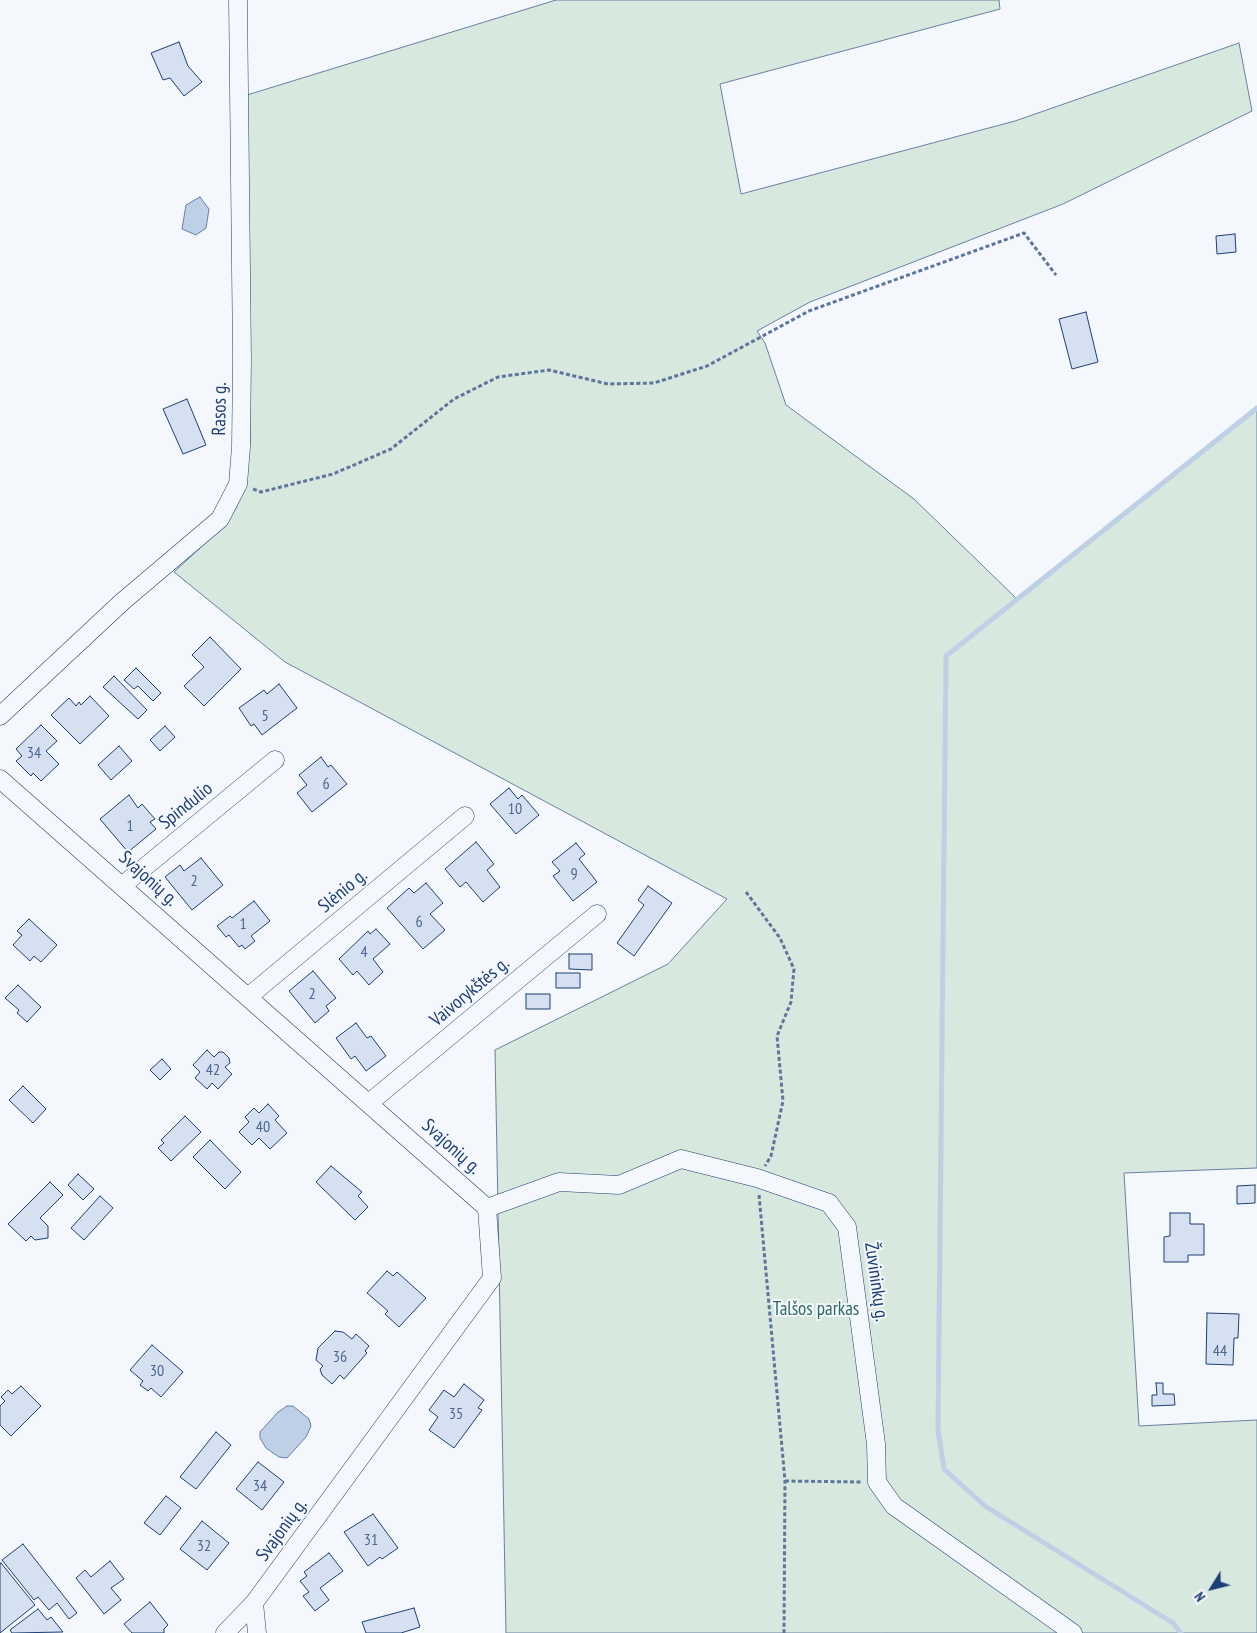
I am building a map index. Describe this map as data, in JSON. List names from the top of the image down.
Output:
{
  "streets": {
    "street": [
      "Rasos g.",
      "Spindulio",
      "Svajonių g.",
      "Slėnio g.",
      "Vaivorykštės g.",
      "Žuvininkų g."
    ]
  },
  "crossings": [
    ["Spindulio", "Svajonių g."],
    ["Svajonių g.", "Slėnio g."],
    ["Svajonių g.", "Vaivorykštės g."],
    ["Svajonių g.", "Žuvininkų g."]
  ],
  "parks": ["Talšos parkas"],
  "house_numbers": [
    "5",
    "34",
    "6",
    "10",
    "1",
    "9",
    "2",
    "6",
    "1",
    "4",
    "2",
    "42",
    "40",
    "44",
    "36",
    "30",
    "35",
    "34",
    "31",
    "32"
  ],
  "north": "bottom left"
}
